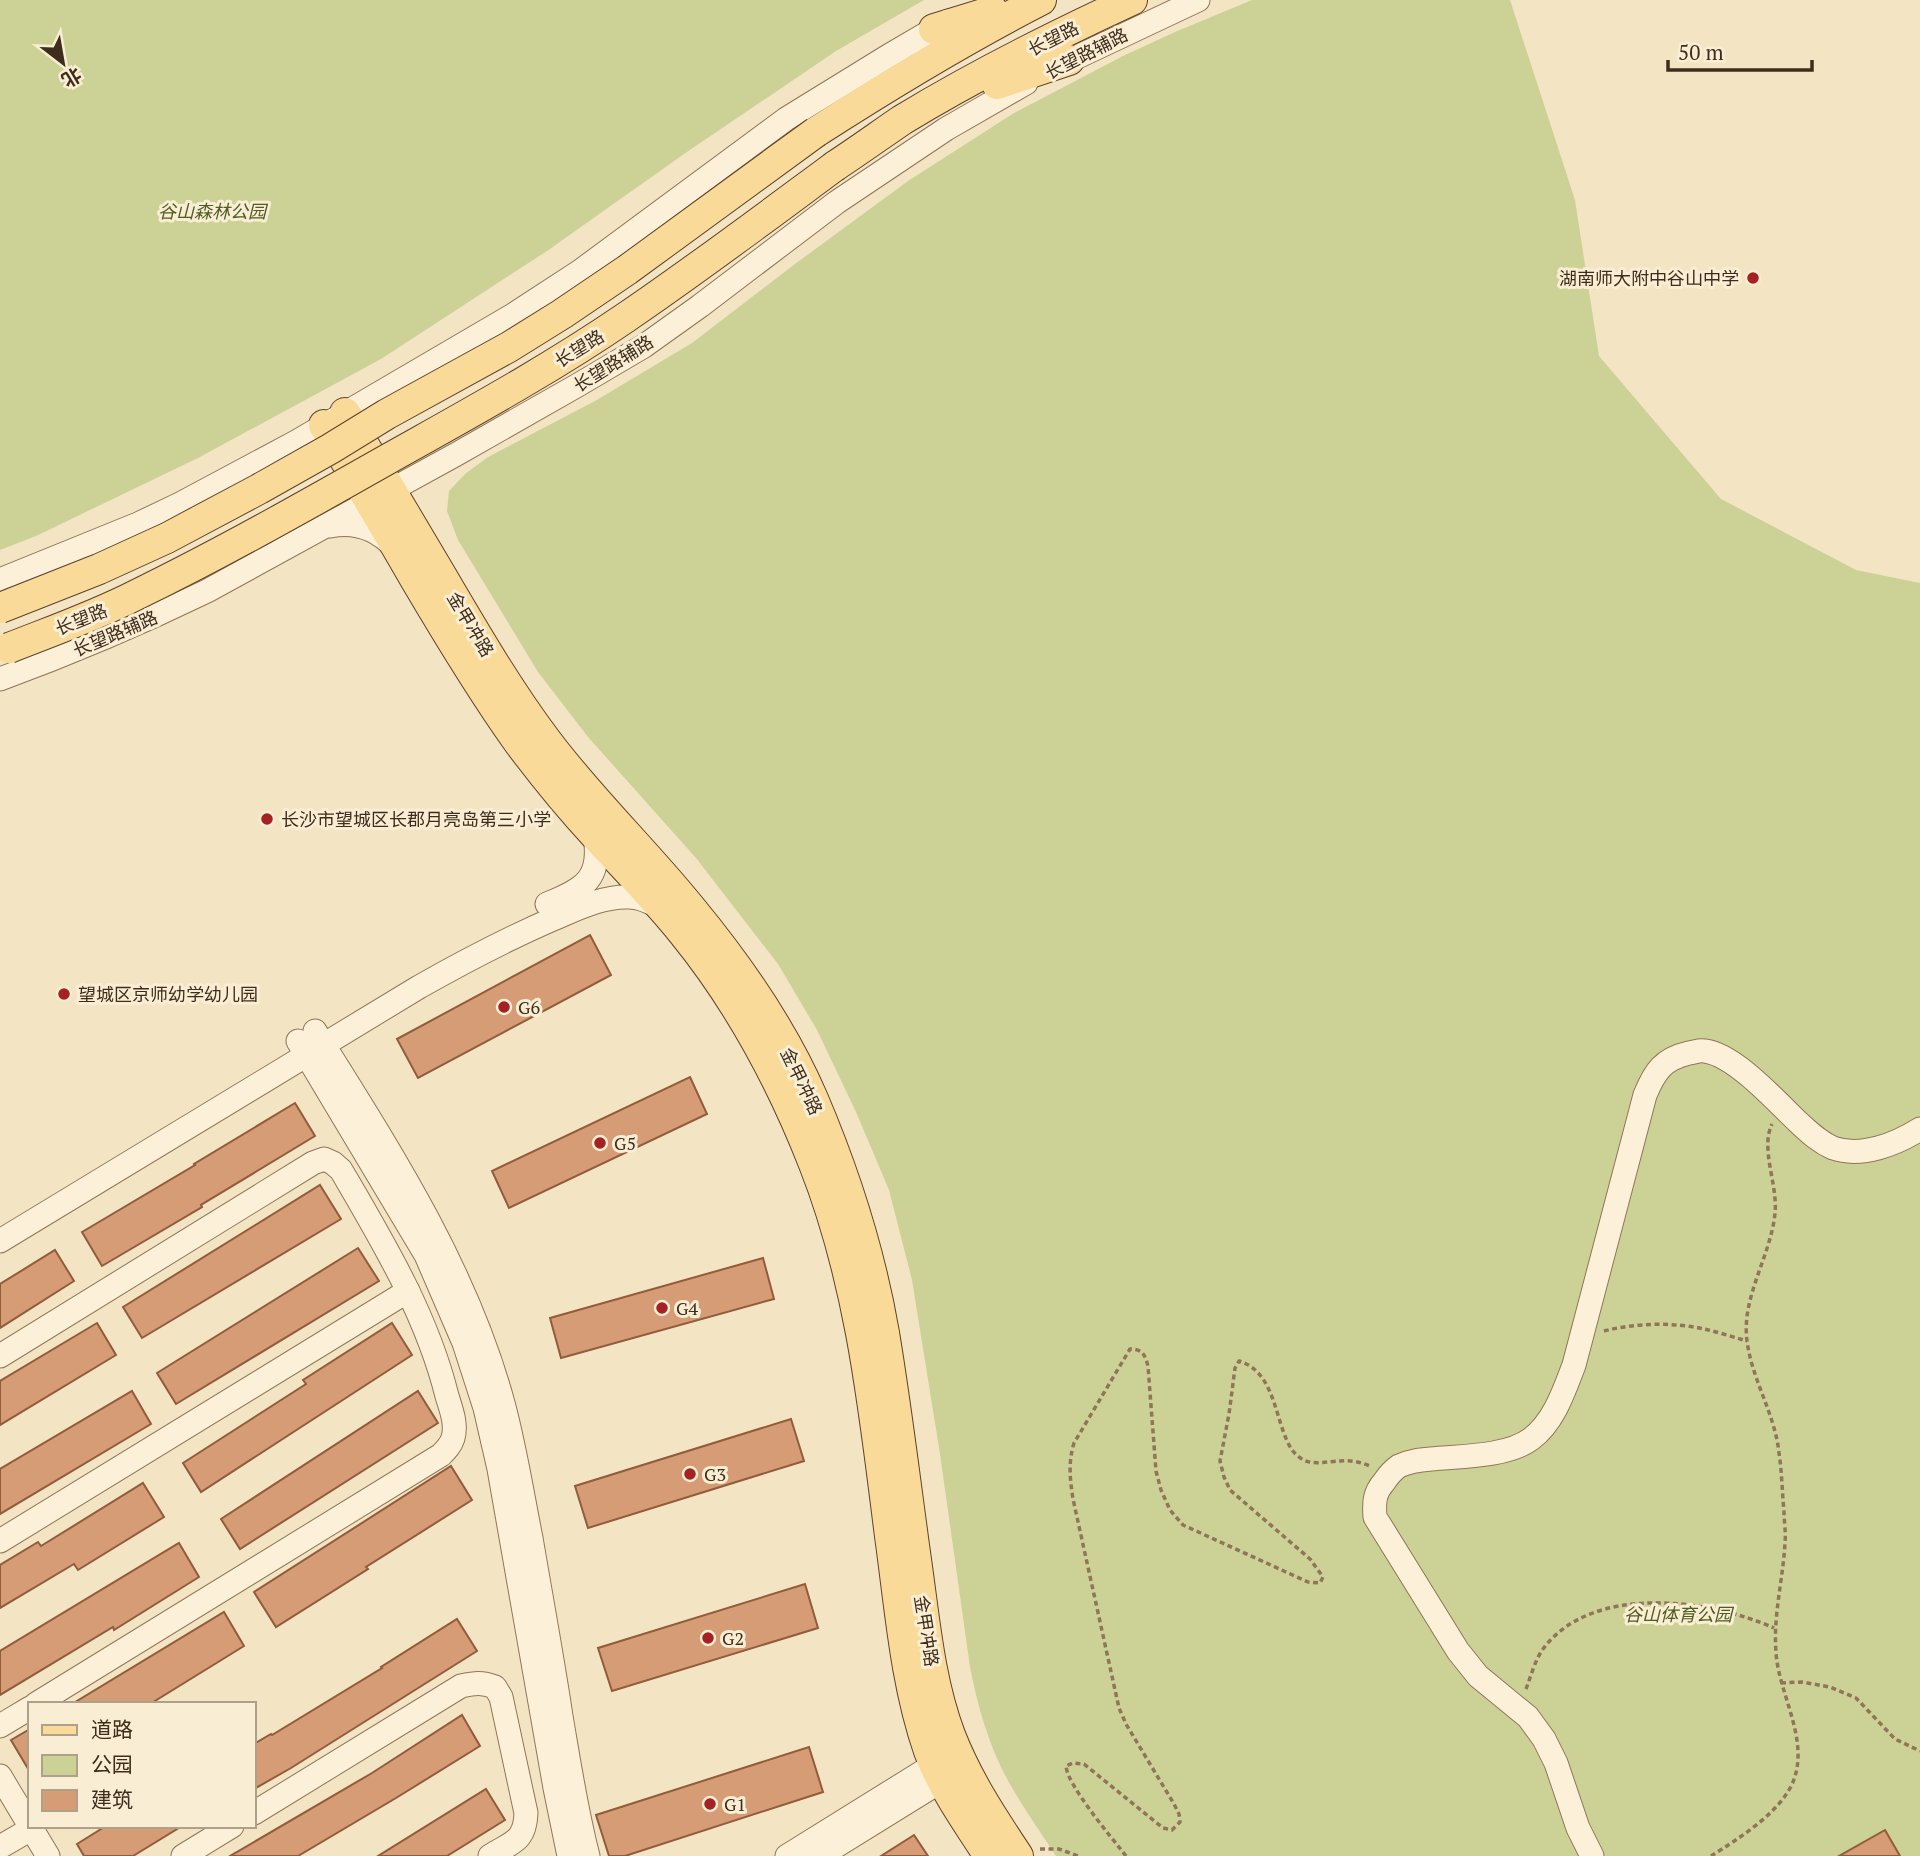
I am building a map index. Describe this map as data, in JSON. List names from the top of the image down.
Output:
{
  "streets": {
    "main road": ["长望路", "金甲冲路"],
    "street": ["长望路辅路"]
  },
  "crossings": [
    ["长望路辅路", "金甲冲路"]
  ],
  "parks": ["谷山森林公园", "谷山体育公园"],
  "places": [
    "湖南师大附中谷山中学",
    "长沙市望城区长郡月亮岛第三小学",
    "望城区京师幼学幼儿园",
    "G6",
    "G5",
    "G4",
    "G3",
    "G2",
    "G1"
  ],
  "legend": ["道路", "公园", "建筑"],
  "scale_bar": "50 m",
  "north": "bottom right"
}
